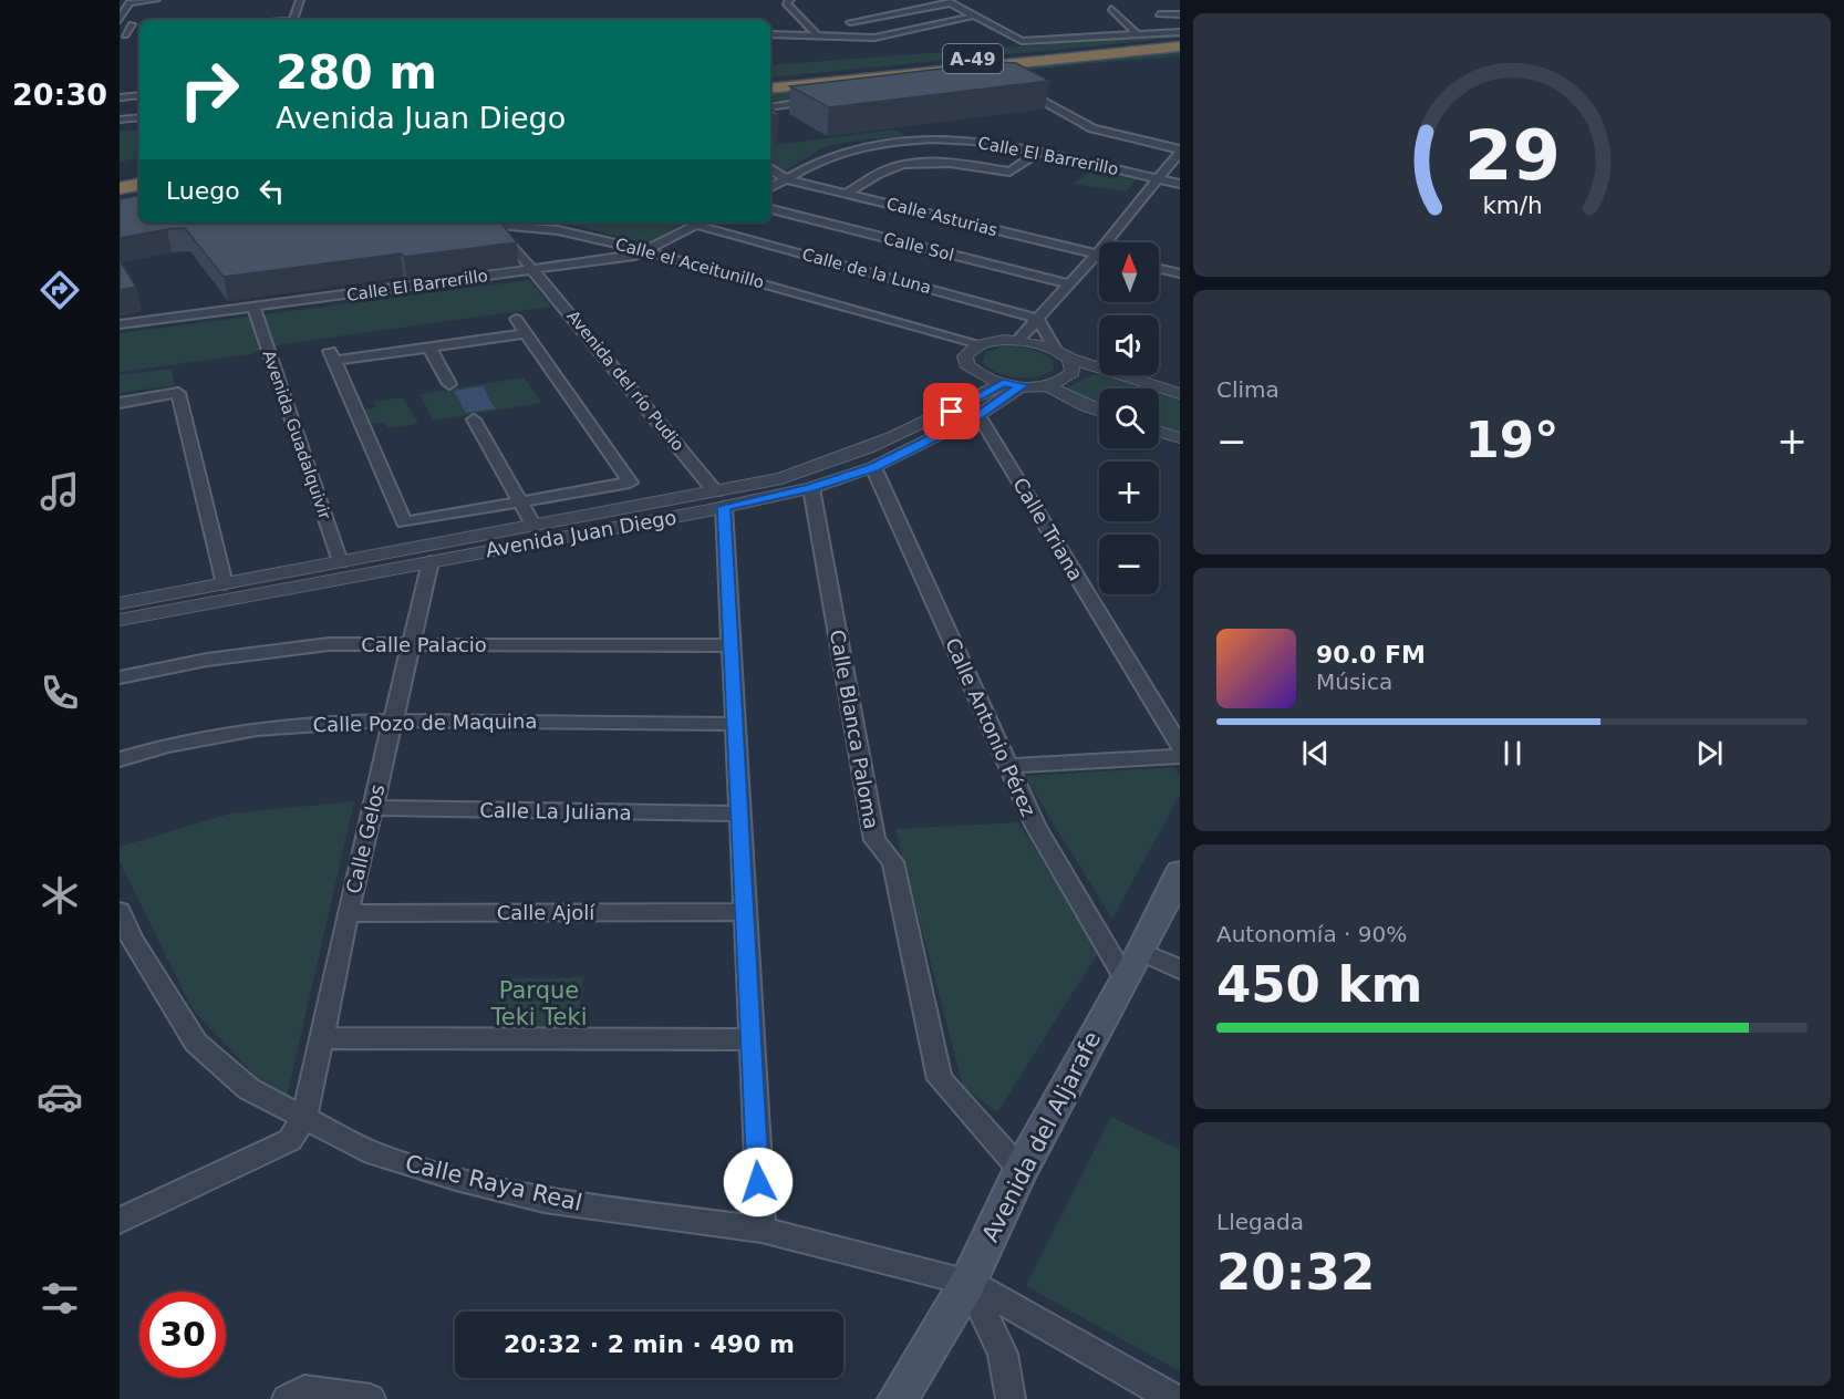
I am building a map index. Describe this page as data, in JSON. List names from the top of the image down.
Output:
{
  "streets": {
    "highway": ["A-49"],
    "main road": ["Avenida del Aljarafe"],
    "street": [
      "Calle El Barrerillo",
      "Calle Asturias",
      "Calle Sol",
      "Calle el Aceitunillo",
      "Calle de la Luna",
      "Avenida del río Pudio",
      "Avenida Guadalquivir",
      "Calle Triana",
      "Avenida Juan Diego",
      "Calle Palacio",
      "Calle Pozo de Maquina",
      "Calle Antonio Pérez",
      "Calle Blanca Paloma",
      "Calle La Juliana",
      "Calle Gelos",
      "Calle Ajolí",
      "Calle Raya Real"
    ]
  },
  "crossings": [
    ["Calle El Barrerillo", "Calle Asturias"],
    ["Calle El Barrerillo", "Calle el Aceitunillo"],
    ["Calle El Barrerillo", "Calle de la Luna"],
    ["Calle El Barrerillo", "Avenida del río Pudio"],
    ["Calle El Barrerillo", "Avenida Guadalquivir"],
    ["Calle el Aceitunillo", "Avenida del río Pudio"],
    ["Avenida del río Pudio", "Avenida Juan Diego"],
    ["Avenida Guadalquivir", "Avenida Juan Diego"],
    ["Calle Triana", "Avenida Juan Diego"],
    ["Avenida Juan Diego", "Calle Antonio Pérez"],
    ["Avenida Juan Diego", "Calle Blanca Paloma"],
    ["Avenida Juan Diego", "Calle Gelos"],
    ["Calle Palacio", "Calle Gelos"],
    ["Calle Pozo de Maquina", "Calle Gelos"],
    ["Calle Antonio Pérez", "Avenida del Aljarafe"],
    ["Calle Blanca Paloma", "Avenida del Aljarafe"],
    ["Calle La Juliana", "Calle Gelos"],
    ["Calle Gelos", "Calle Ajolí"],
    ["Calle Gelos", "Calle Raya Real"],
    ["Avenida del Aljarafe", "Calle Raya Real"]
  ],
  "parks": ["Parque Teki Teki"],
  "north": "top",
  "page": {
    "tabs": "20:30",
    "turn": ["280 m", "Avenida Juan Diego"],
    "then": "Luego",
    "map_buttons": ["+", "−"],
    "tile": [
      "Clima",
      ["Autonomía · 90%", "450 km"],
      ["Llegada", "20:32"]
    ],
    "heat": ["−", "19°", "+"],
    "song": ["90.0 FM", "Música"],
    "limit": "30",
    "trip": "20:32 · 2 min · 490 m",
    "gauge": ["29", "km/h"]
  }
}
